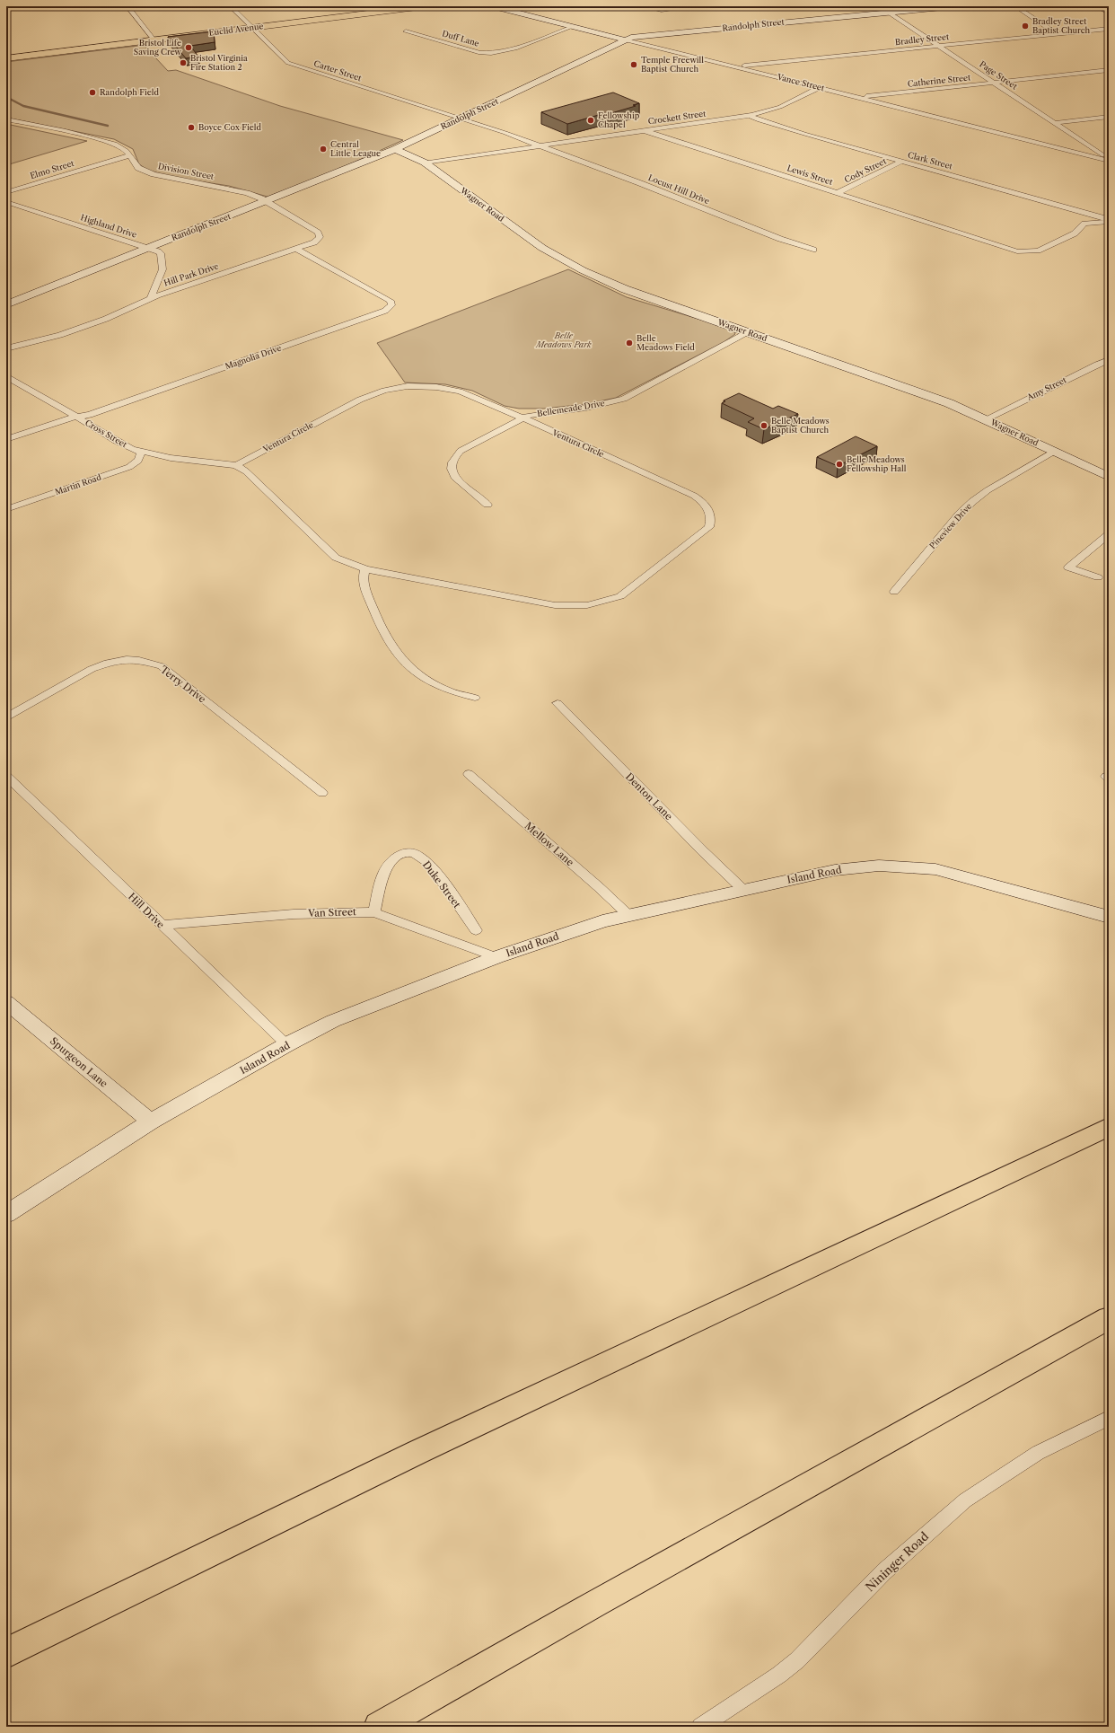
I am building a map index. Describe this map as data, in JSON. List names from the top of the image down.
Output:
{
  "streets": {
    "main road": ["Euclid Avenue"],
    "street": [
      "Randolph Street",
      "Duff Lane",
      "Bradley Street",
      "Carter Street",
      "Page Street",
      "Catherine Street",
      "Vance Street",
      "Crockett Street",
      "Clark Street",
      "Elmo Street",
      "Cody Street",
      "Division Street",
      "Lewis Street",
      "Locust Hill Drive",
      "Wagner Road",
      "Highland Drive",
      "Hill Park Drive",
      "Magnolia Drive",
      "Amy Street",
      "Bellemeade Drive",
      "Cross Street",
      "Ventura Circle",
      "Martin Road",
      "Pineview Drive",
      "Terry Drive",
      "Denton Lane",
      "Mellow Lane",
      "Island Road",
      "Duke Street",
      "Hill Drive",
      "Van Street",
      "Spurgeon Lane",
      "Nininger Road"
    ]
  },
  "crossings": [
    ["Randolph Street", "Carter Street"],
    ["Randolph Street", "Page Street"],
    ["Randolph Street", "Vance Street"],
    ["Randolph Street", "Division Street"],
    ["Randolph Street", "Wagner Road"],
    ["Randolph Street", "Highland Drive"],
    ["Randolph Street", "Hill Park Drive"],
    ["Euclid Avenue", "Carter Street"],
    ["Duff Lane", "Vance Street"],
    ["Bradley Street", "Page Street"],
    ["Bradley Street", "Vance Street"],
    ["Carter Street", "Crockett Street"],
    ["Carter Street", "Locust Hill Drive"],
    ["Page Street", "Catherine Street"],
    ["Page Street", "Vance Street"],
    ["Catherine Street", "Vance Street"],
    ["Vance Street", "Crockett Street"],
    ["Crockett Street", "Clark Street"],
    ["Crockett Street", "Lewis Street"],
    ["Crockett Street", "Locust Hill Drive"],
    ["Crockett Street", "Wagner Road"],
    ["Clark Street", "Cody Street"],
    ["Clark Street", "Lewis Street"],
    ["Elmo Street", "Division Street"],
    ["Cody Street", "Lewis Street"],
    ["Division Street", "Hill Park Drive"],
    ["Wagner Road", "Amy Street"],
    ["Wagner Road", "Bellemeade Drive"],
    ["Wagner Road", "Pineview Drive"],
    ["Highland Drive", "Hill Park Drive"],
    ["Hill Park Drive", "Magnolia Drive"],
    ["Magnolia Drive", "Cross Street"],
    ["Bellemeade Drive", "Ventura Circle"],
    ["Cross Street", "Ventura Circle"],
    ["Cross Street", "Martin Road"],
    ["Denton Lane", "Island Road"],
    ["Mellow Lane", "Island Road"],
    ["Island Road", "Hill Drive"],
    ["Island Road", "Van Street"],
    ["Island Road", "Spurgeon Lane"],
    ["Duke Street", "Van Street"],
    ["Hill Drive", "Van Street"]
  ],
  "parks": ["Belle Meadows Park"],
  "places": [
    "Bradley Street Baptist Church",
    "Bristol Life Saving Crew",
    "Bristol Virginia Fire Station 2",
    "Temple Freewill Baptist Church",
    "Randolph Field",
    "Fellowship Chapel",
    "Boyce Cox Field",
    "Central Little League",
    "Belle Meadows Field",
    "Belle Meadows Baptist Church",
    "Belle Meadows Fellowship Hall"
  ]
}
